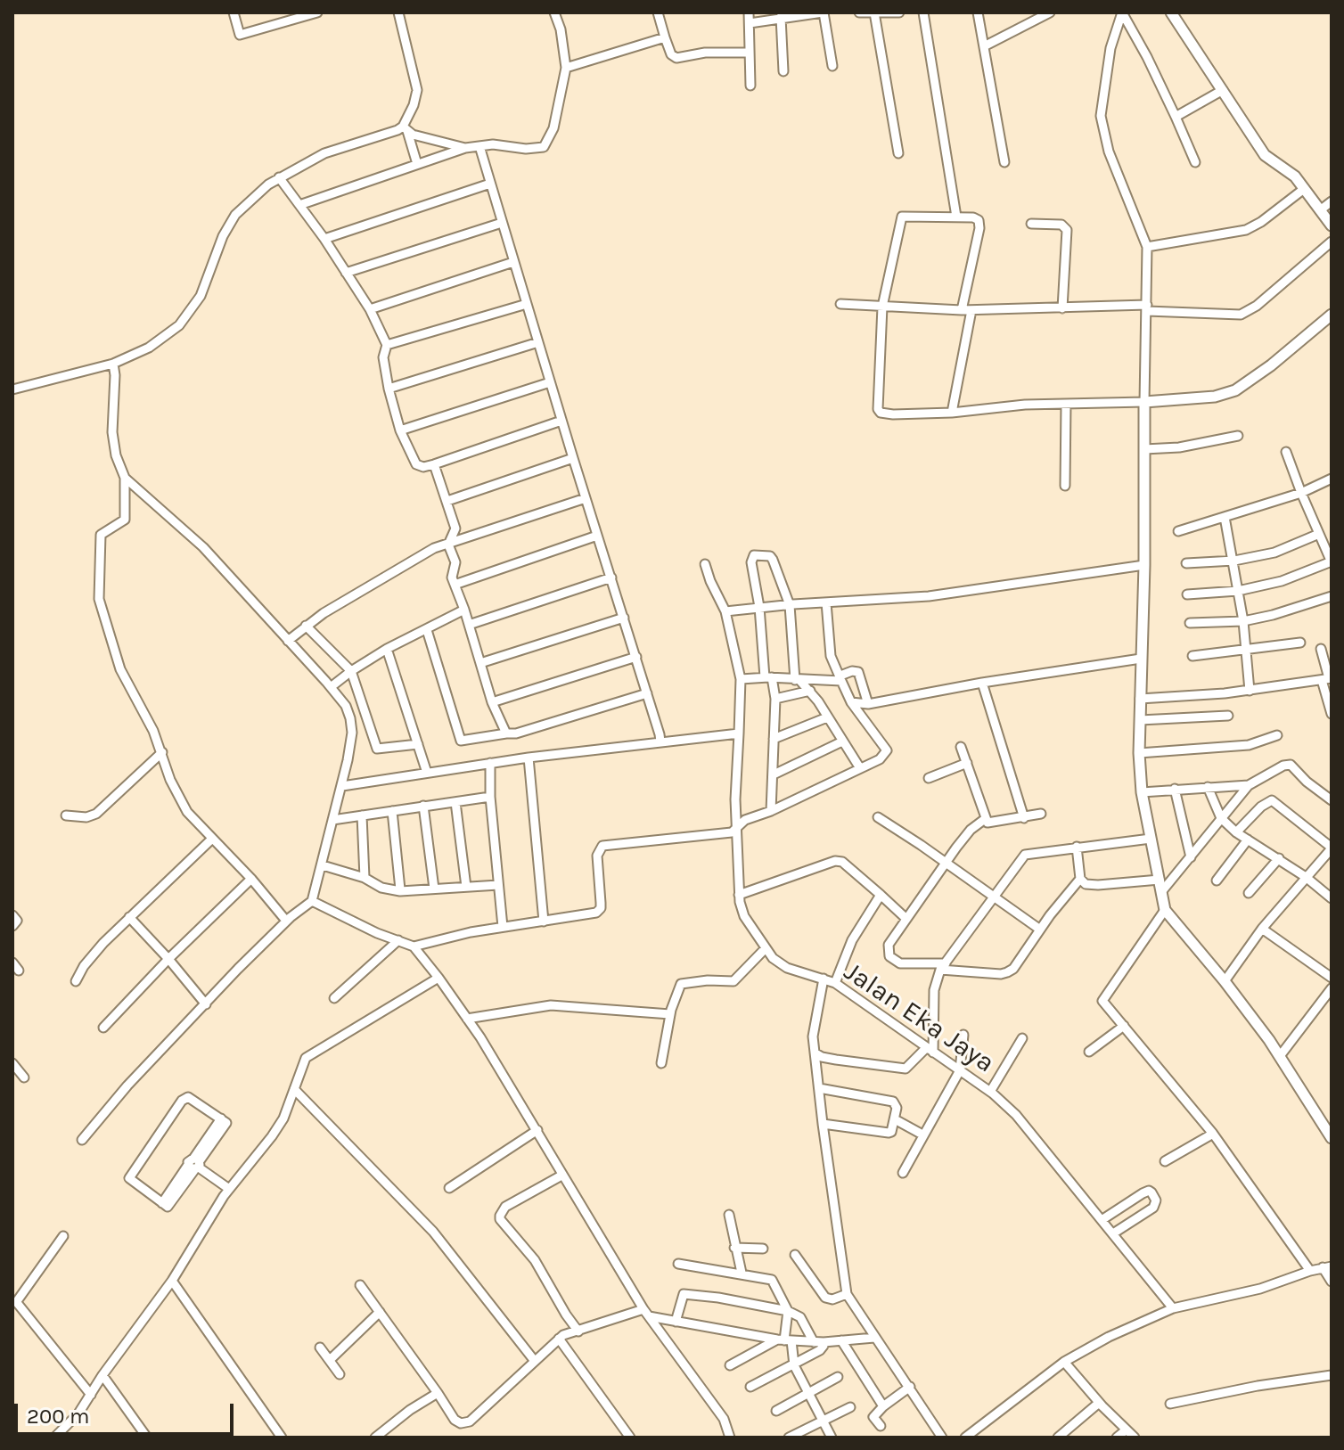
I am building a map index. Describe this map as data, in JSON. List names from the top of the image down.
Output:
{
  "streets": {
    "street": ["Jalan Eka Jaya"]
  },
  "scale_bar": "200 m"
}
